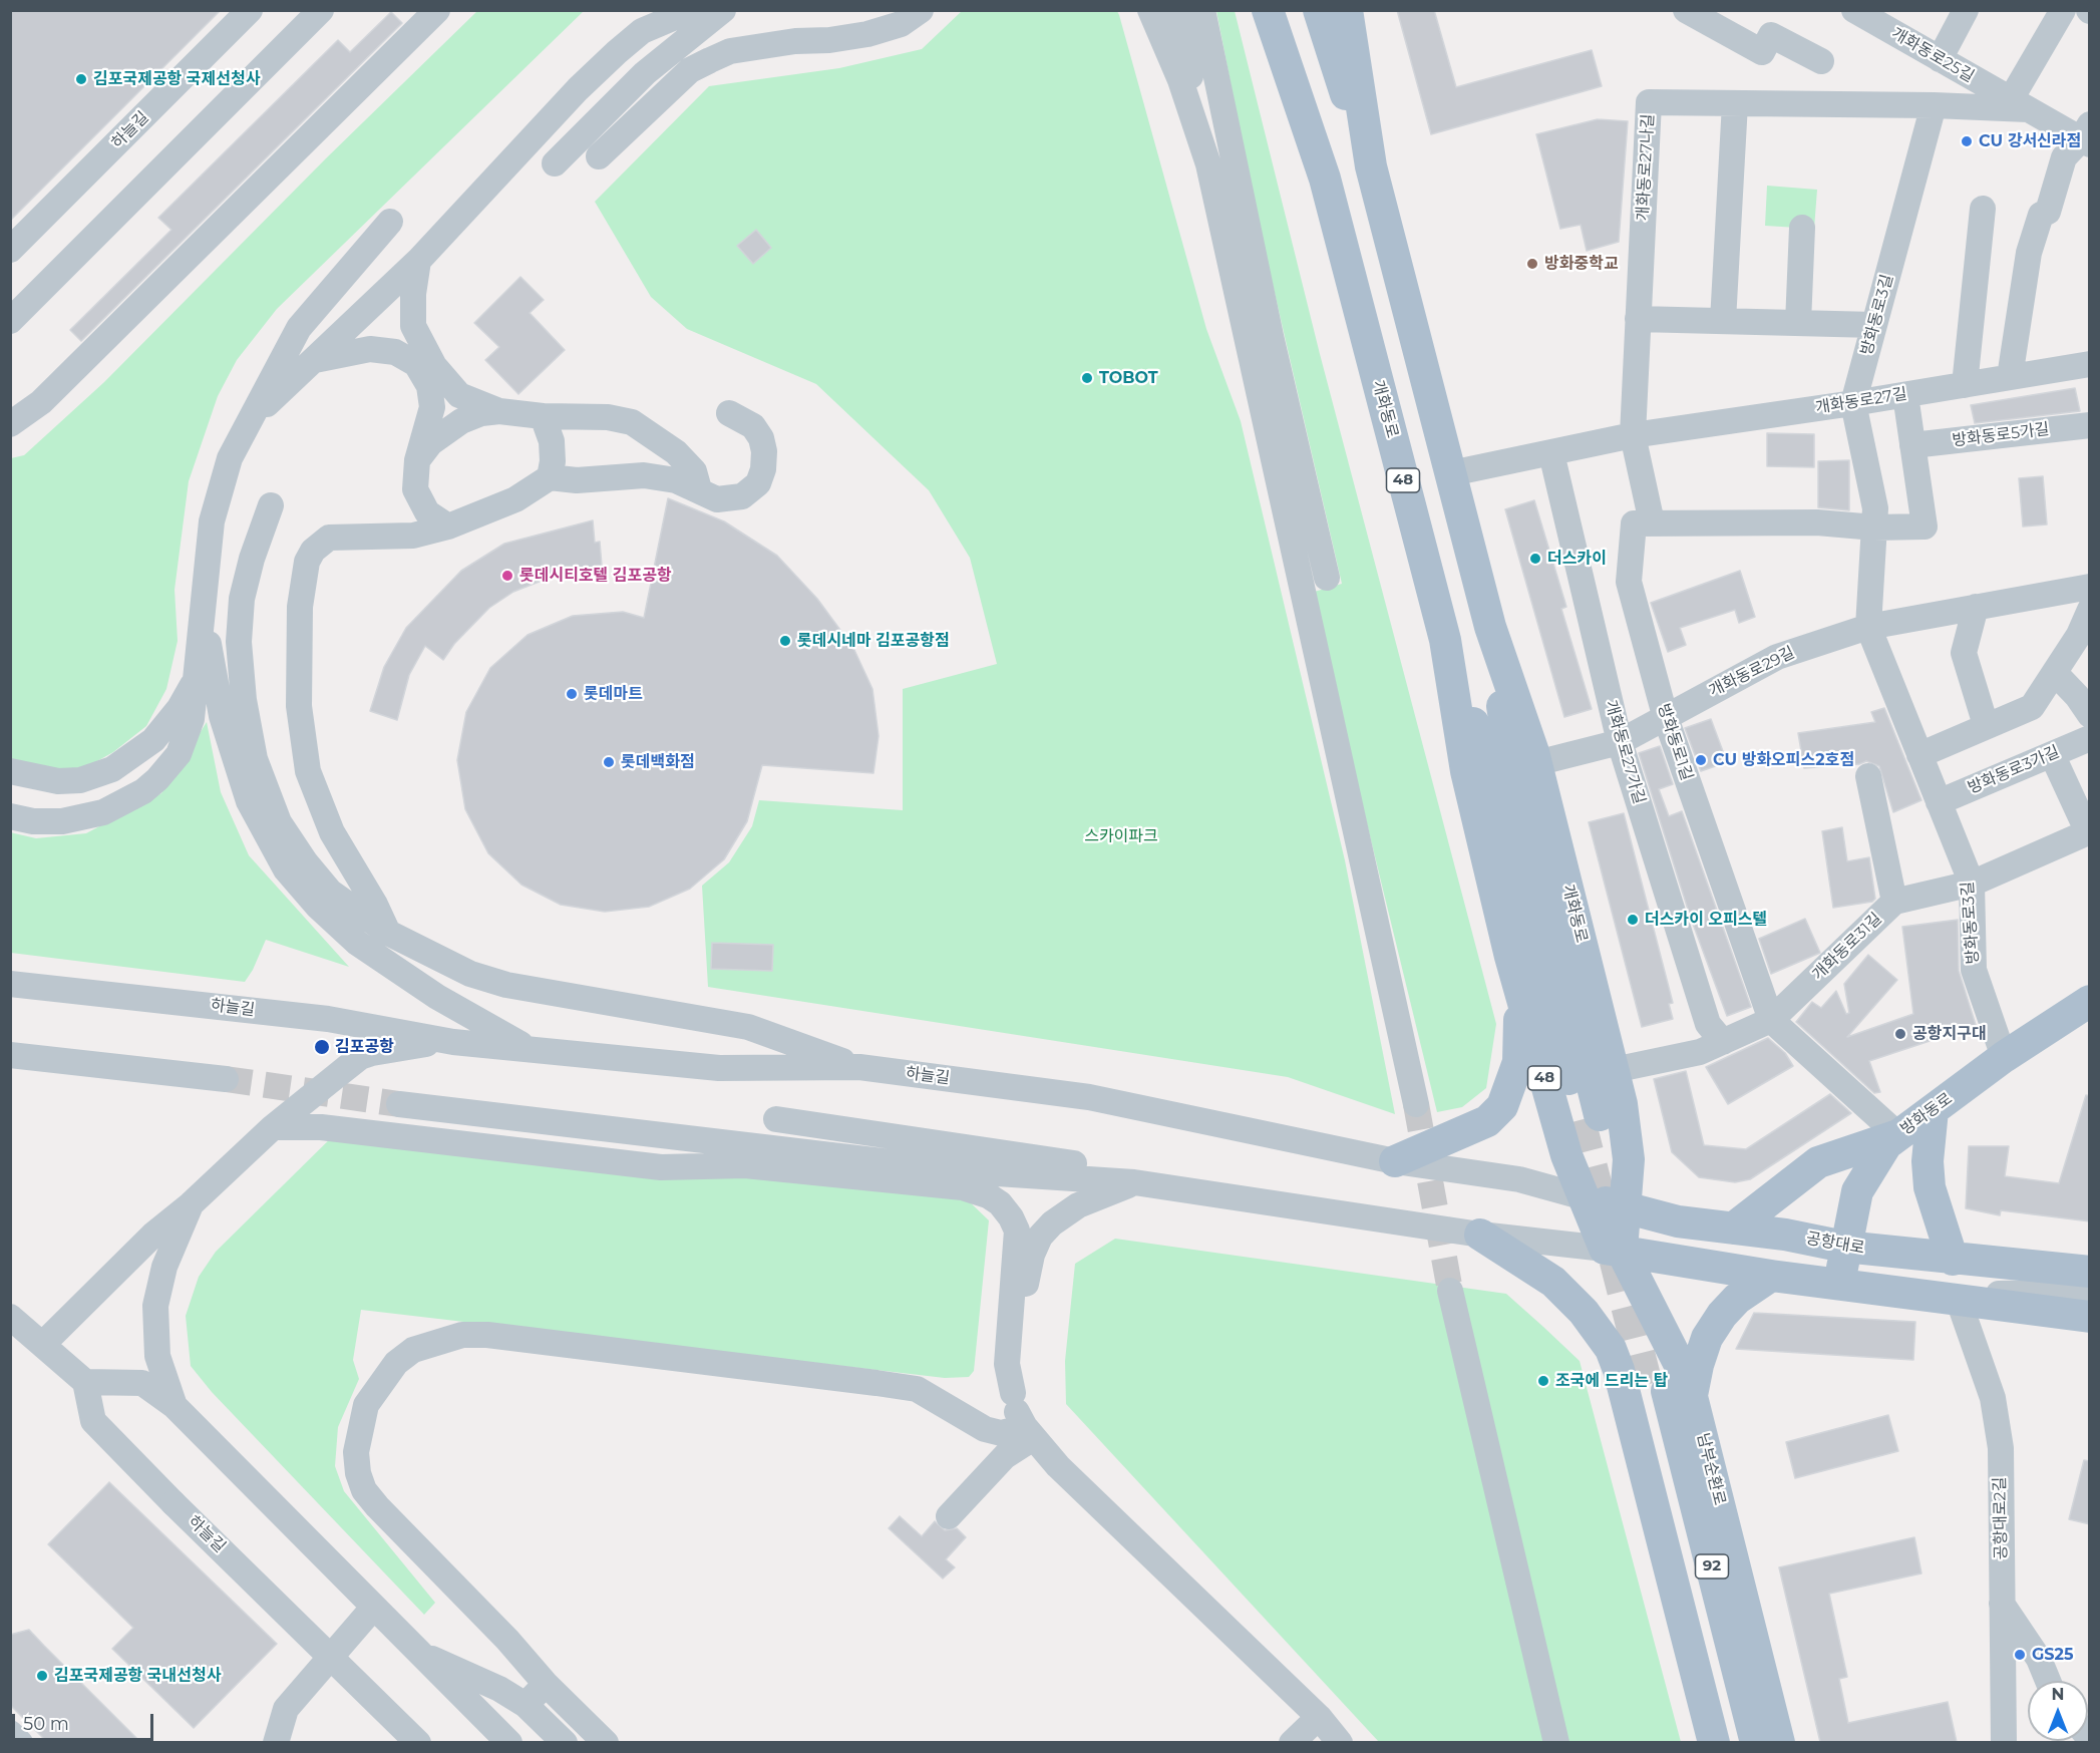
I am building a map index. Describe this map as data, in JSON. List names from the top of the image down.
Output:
{
  "streets": {
    "main road": [
      "개화동로",
      "48",
      "방화동로",
      "공항대로",
      "남부순환로",
      "92"
    ],
    "street": [
      "개화동로25길",
      "하늘길",
      "개화동로27나길",
      "방화동로3길",
      "개화동로27길",
      "방화동로5가길",
      "개화동로29길",
      "방화동로1길",
      "개화동로27가길",
      "방화동로3가길",
      "개화동로31길",
      "공항대로2길"
    ]
  },
  "crossings": [
    ["개화동로25길", "개화동로27나길"],
    ["하늘길", "개화동로"],
    ["하늘길", "공항대로"],
    ["하늘길", "남부순환로"],
    ["개화동로27나길", "방화동로3길"],
    ["개화동로27나길", "개화동로27길"],
    ["방화동로3길", "개화동로27길"],
    ["방화동로3길", "개화동로29길"],
    ["방화동로3길", "방화동로3가길"],
    ["방화동로3길", "개화동로31길"],
    ["방화동로3길", "방화동로"],
    ["개화동로27길", "개화동로"],
    ["개화동로27길", "개화동로27가길"],
    ["개화동로", "개화동로29길"],
    ["개화동로", "개화동로31길"],
    ["개화동로", "공항대로"],
    ["개화동로", "남부순환로"],
    ["개화동로29길", "방화동로1길"],
    ["개화동로29길", "개화동로27가길"],
    ["방화동로1길", "개화동로31길"],
    ["방화동로1길", "방화동로"],
    ["개화동로27가길", "개화동로31길"],
    ["방화동로3가길", "개화동로31길"],
    ["방화동로", "공항대로"],
    ["공항대로", "남부순환로"],
    ["남부순환로", "92"]
  ],
  "parks": ["스카이파크"],
  "places": [
    "김포국제공항 국제선청사",
    "CU 강서신라점",
    "방화중학교",
    "TOBOT",
    "더스카이",
    "롯데시티호텔 김포공항",
    "롯데시네마 김포공항점",
    "롯데마트",
    "CU 방화오피스2호점",
    "롯데백화점",
    "더스카이 오피스텔",
    "공항지구대",
    "김포공항",
    "조국에 드리는 탑",
    "GS25",
    "김포국제공항 국내선청사"
  ],
  "scale_bar": "50 m",
  "north": "top"
}
